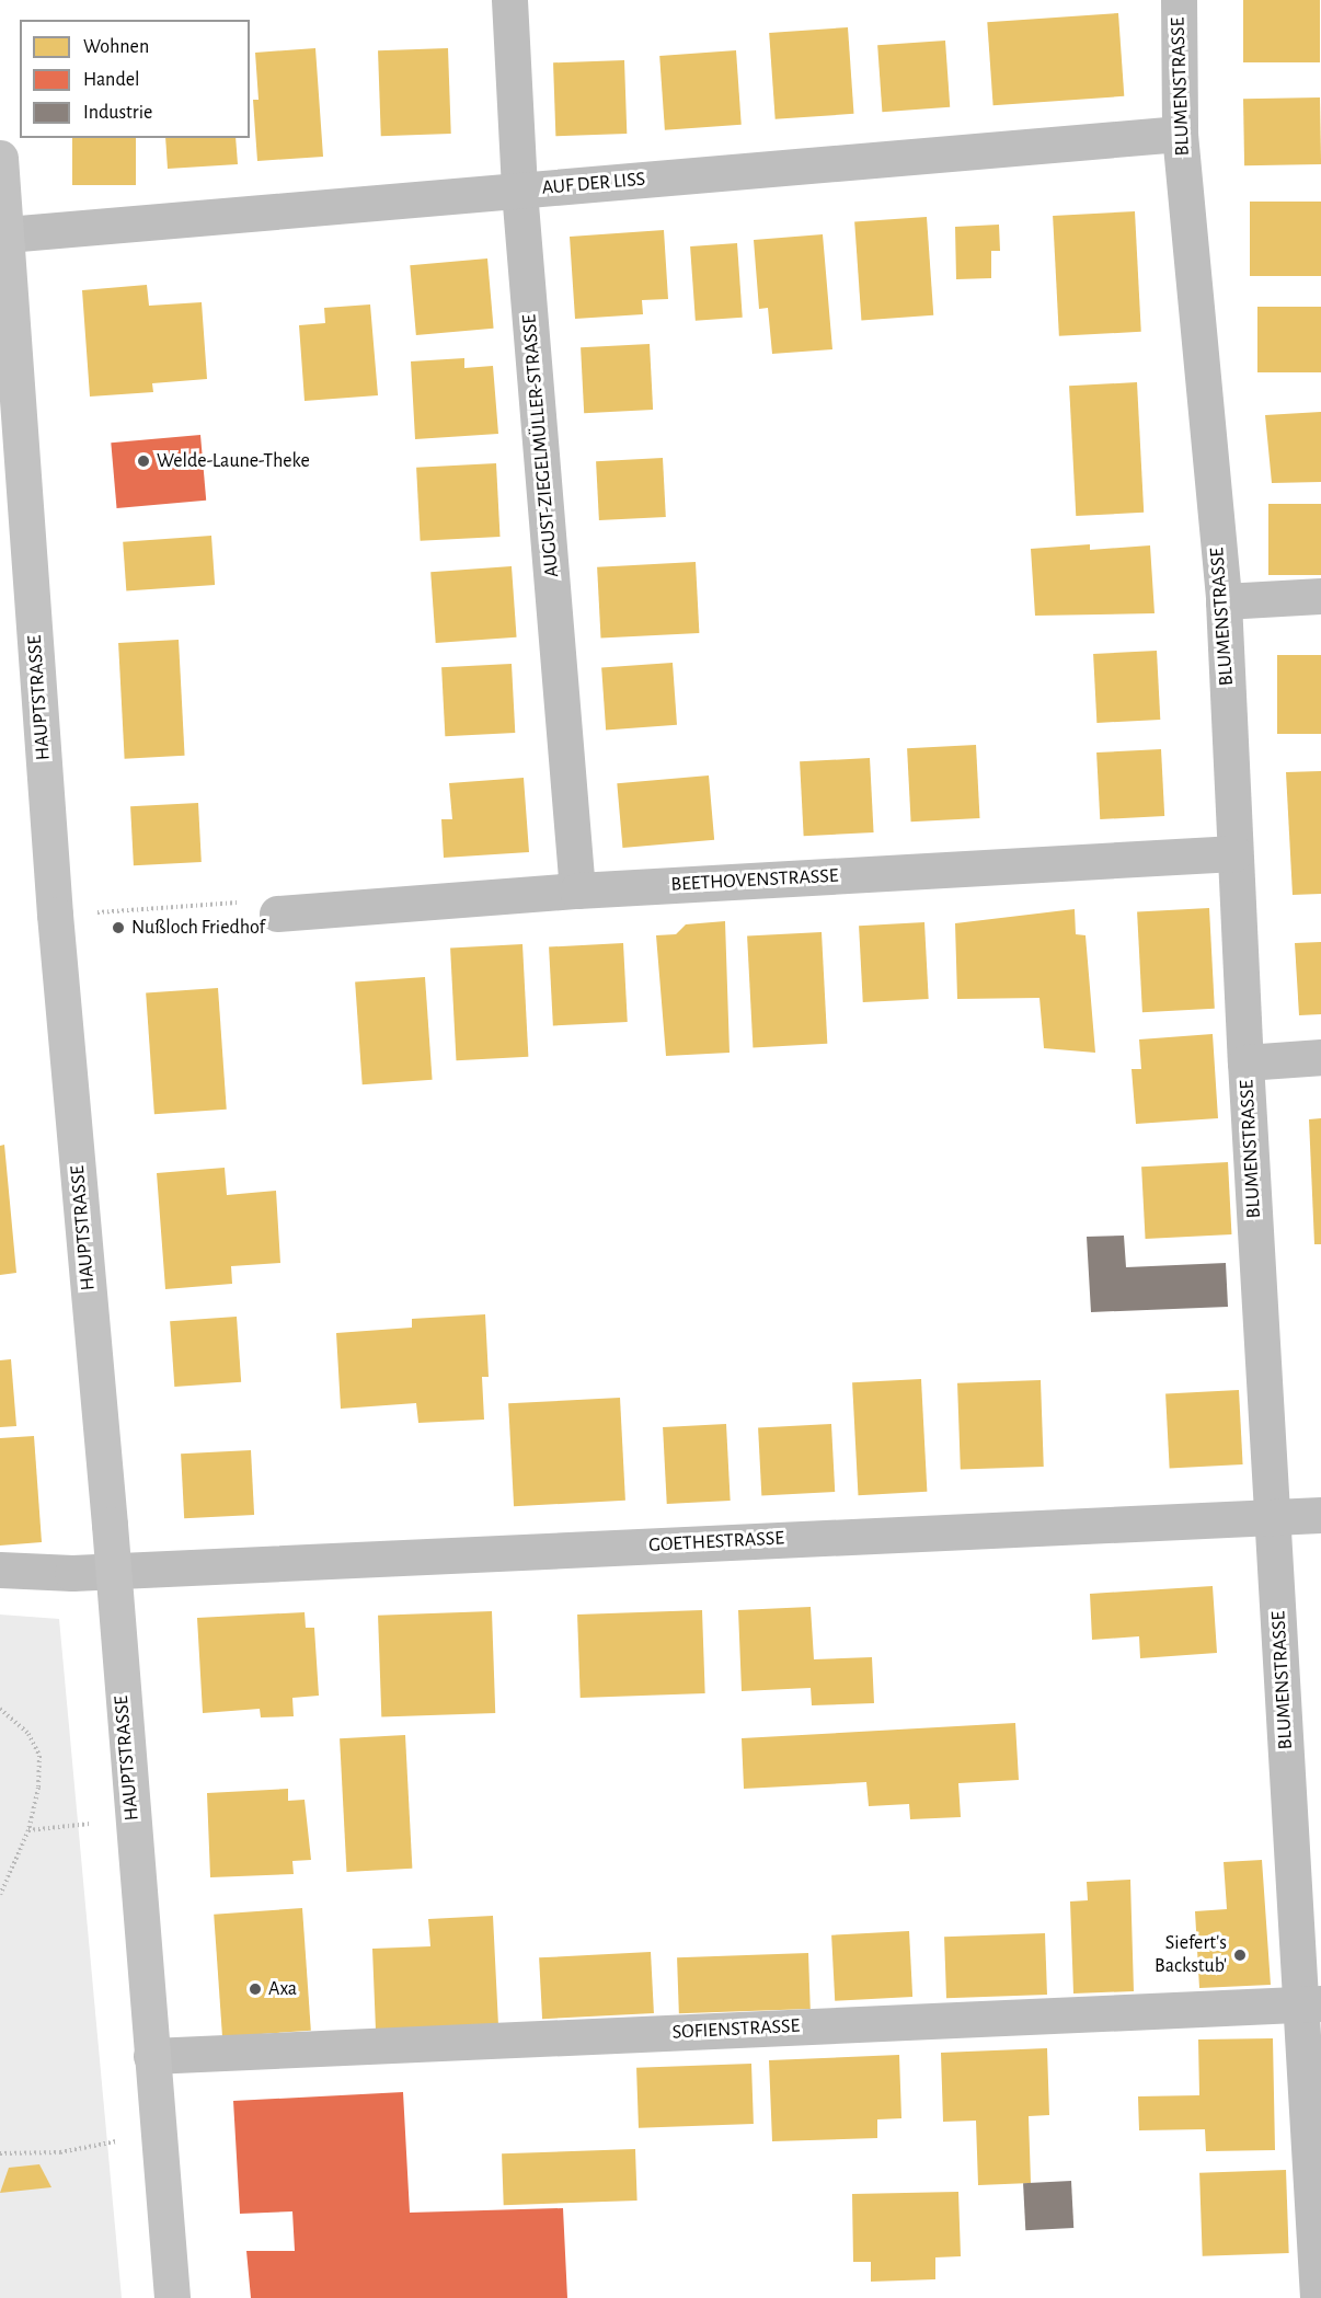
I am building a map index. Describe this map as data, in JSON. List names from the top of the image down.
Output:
{
  "streets": {
    "main road": ["HAUPTSTRASSE"],
    "street": [
      "BLUMENSTRASSE",
      "AUF DER LISS",
      "AUGUST-ZIEGELMÜLLER-STRASSE",
      "BEETHOVENSTRASSE",
      "GOETHESTRASSE",
      "SOFIENSTRASSE"
    ]
  },
  "crossings": [
    ["BLUMENSTRASSE", "AUF DER LISS"],
    ["BLUMENSTRASSE", "BEETHOVENSTRASSE"],
    ["BLUMENSTRASSE", "GOETHESTRASSE"],
    ["BLUMENSTRASSE", "SOFIENSTRASSE"],
    ["AUF DER LISS", "AUGUST-ZIEGELMÜLLER-STRASSE"],
    ["AUF DER LISS", "HAUPTSTRASSE"],
    ["AUGUST-ZIEGELMÜLLER-STRASSE", "BEETHOVENSTRASSE"],
    ["HAUPTSTRASSE", "GOETHESTRASSE"],
    ["HAUPTSTRASSE", "SOFIENSTRASSE"]
  ],
  "places": [
    "Welde-Laune-Theke",
    "Nußloch Friedhof",
    "Siefert's Backstub'",
    "Axa"
  ],
  "legend": ["Wohnen", "Handel", "Industrie"]
}
